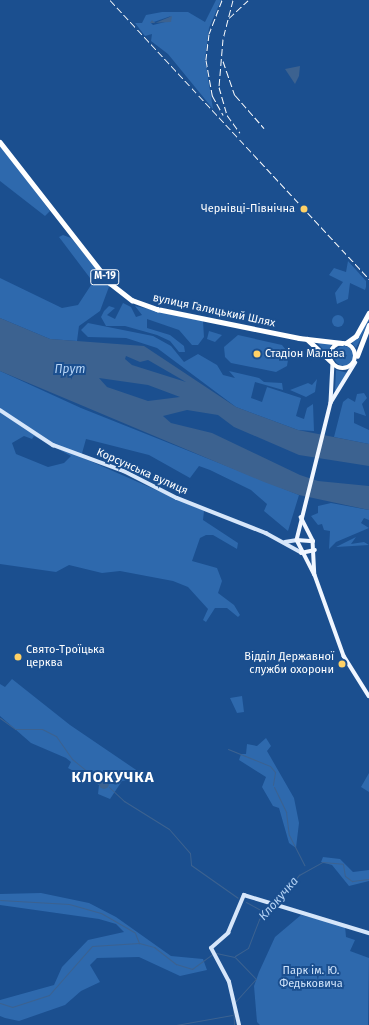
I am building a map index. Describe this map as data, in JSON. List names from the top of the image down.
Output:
{
  "streets": {
    "highway": ["М-19", "вулиця Галицький Шлях"],
    "main road": ["Корсунська вулиця"]
  },
  "districts": ["КЛОКУЧКА"],
  "water": ["Прут", "Клокучка"],
  "parks": ["Парк ім. Ю. Федьковича"],
  "places": [
    "Чернівці-Північна",
    "Стадіон Мальва",
    "Свято-Троїцька церква",
    "Відділ Державної служби охорони"
  ]
}
